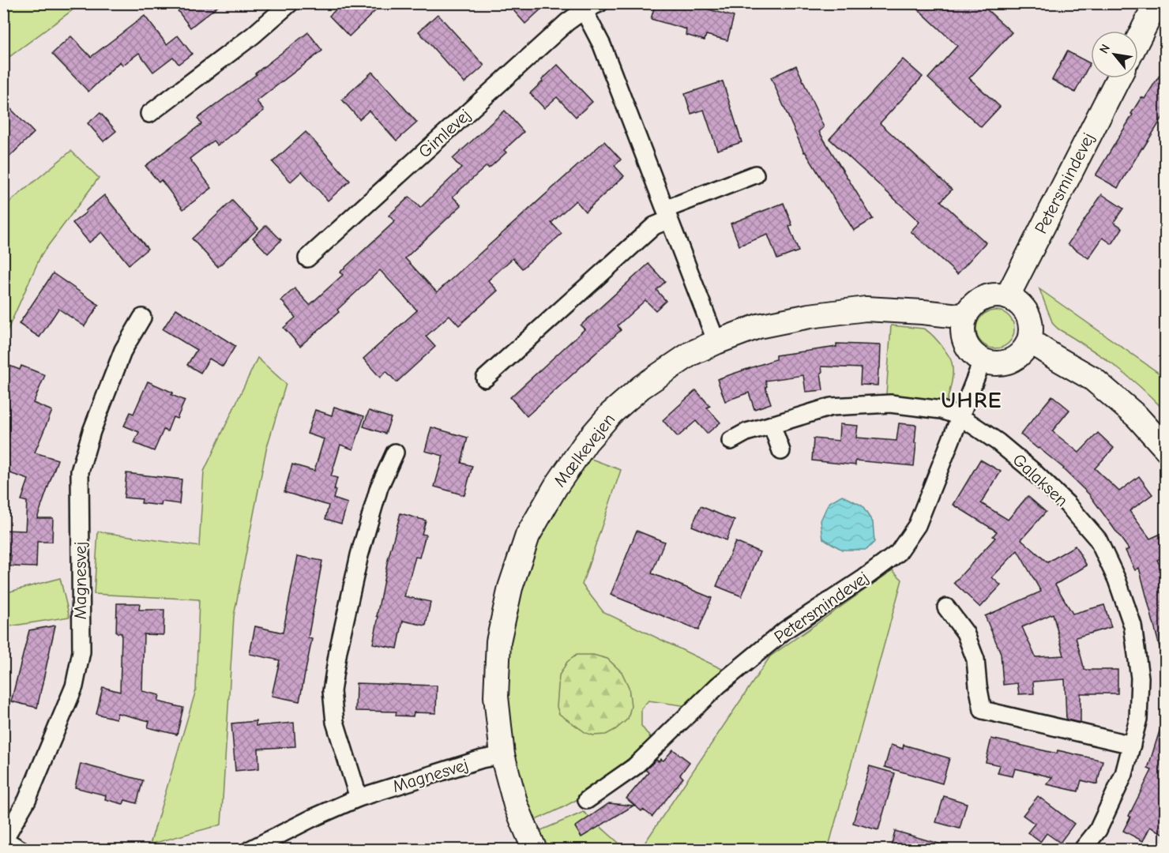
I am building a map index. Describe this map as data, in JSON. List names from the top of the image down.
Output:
{
  "streets": {
    "street": [
      "Gimlevej",
      "Petersmindevej",
      "Mælkevejen",
      "Galaksen",
      "Magnesvej"
    ]
  },
  "crossings": [
    ["Petersmindevej", "Mælkevejen"],
    ["Petersmindevej", "Galaksen"],
    ["Mælkevejen", "Magnesvej"]
  ],
  "districts": ["UHRE"],
  "north": "top left"
}
